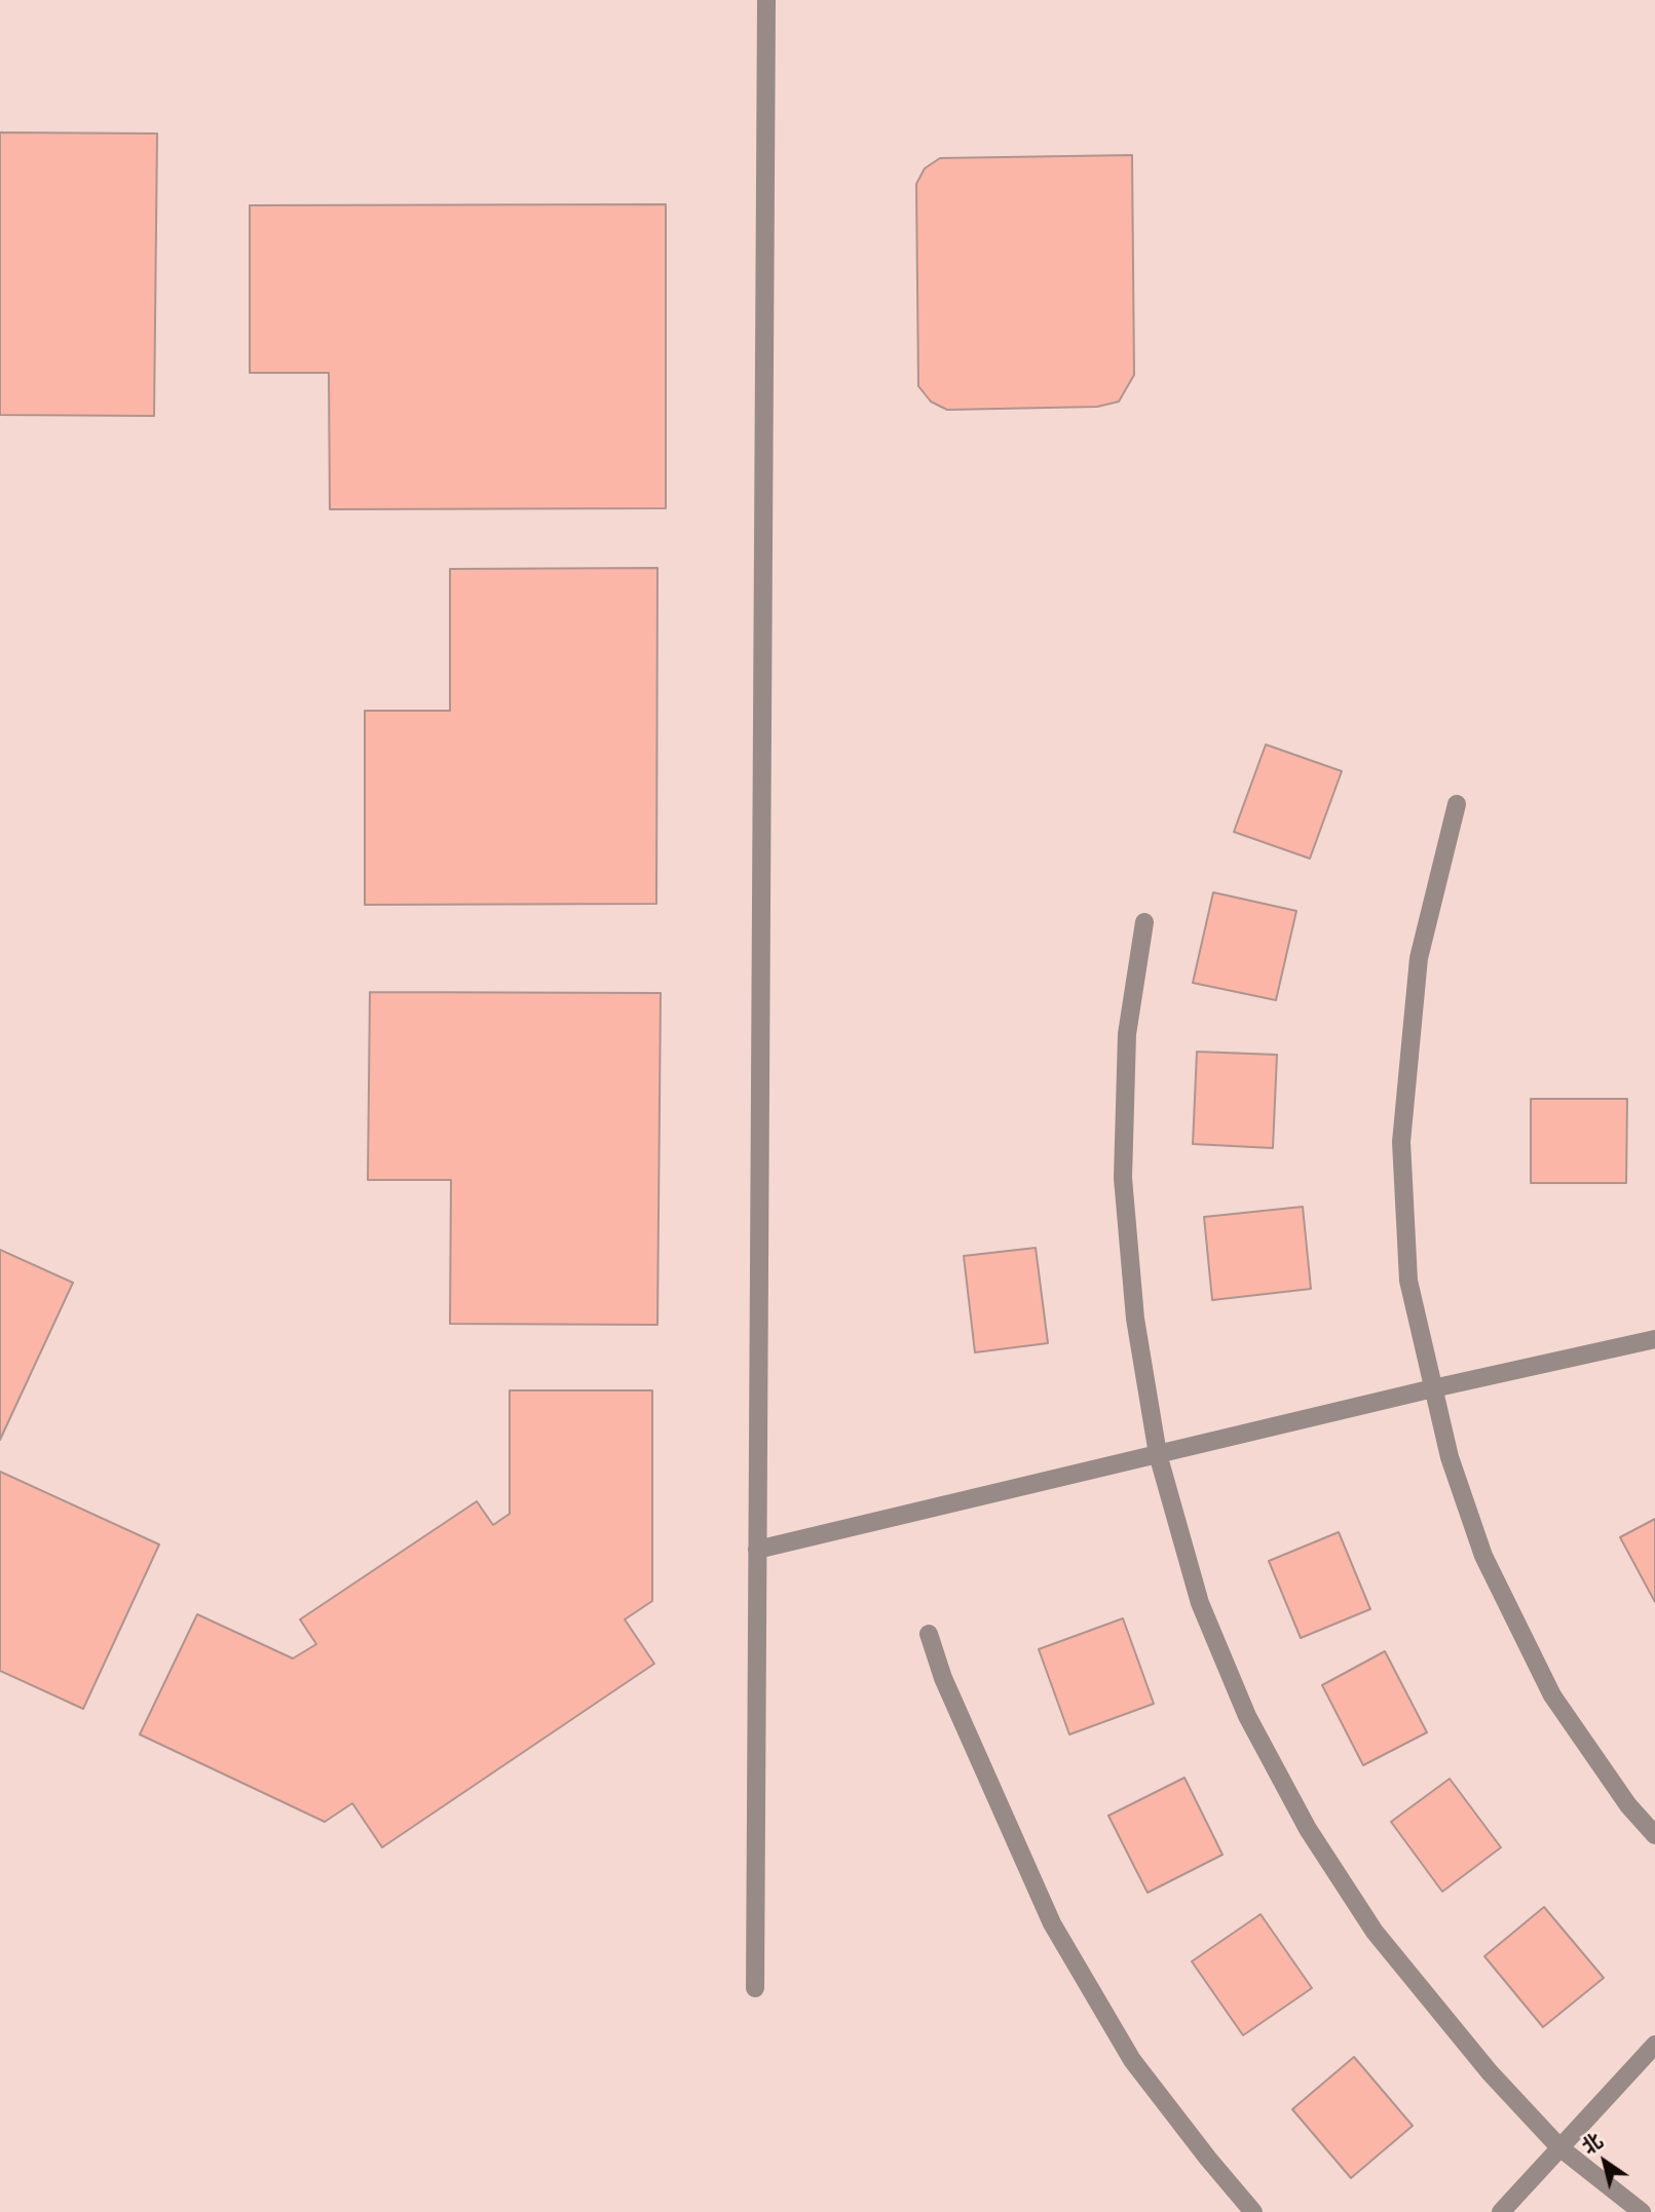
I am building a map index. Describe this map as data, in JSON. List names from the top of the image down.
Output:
{
  "north": "top left"
}
